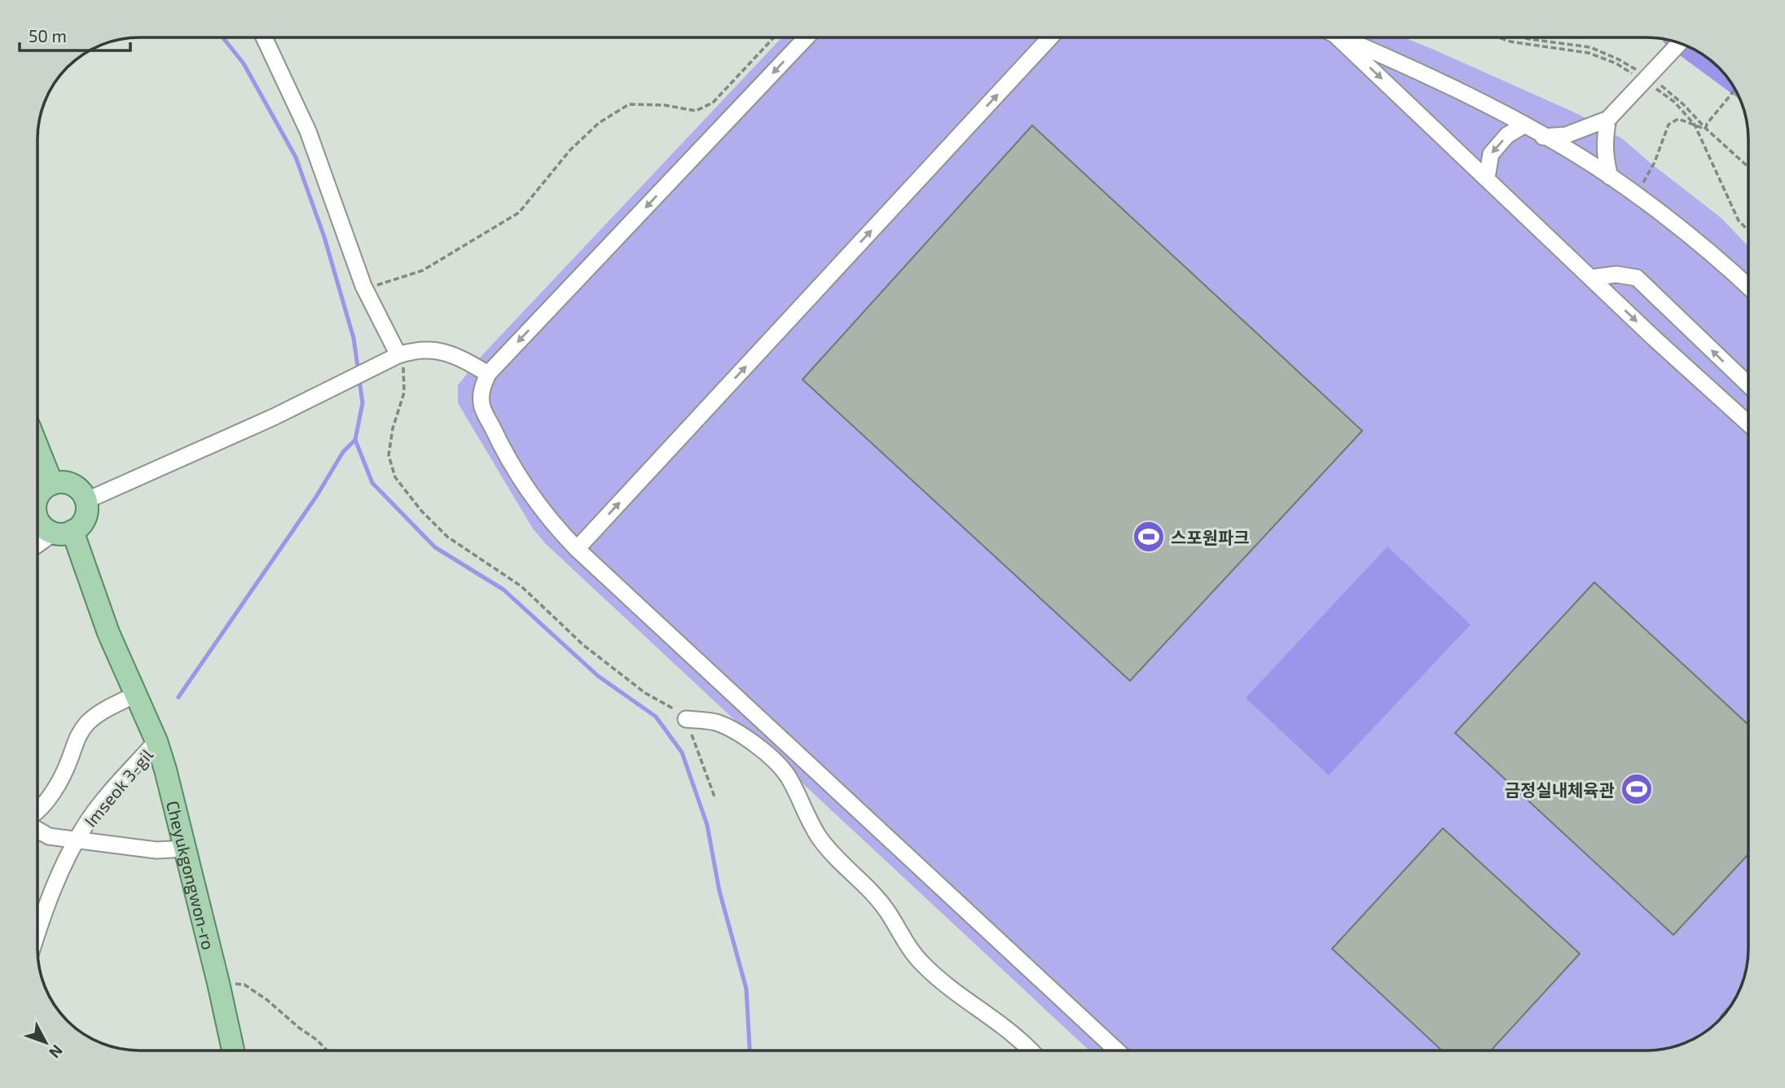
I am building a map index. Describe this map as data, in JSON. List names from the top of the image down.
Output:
{
  "streets": {
    "main road": ["Cheyukgongwon-ro"],
    "street": ["Imseok 3-gil"]
  },
  "crossings": [
    ["Imseok 3-gil", "Cheyukgongwon-ro"]
  ],
  "places": {
    "sports": ["스포원파크", "금정실내체육관"]
  },
  "scale_bar": "50 m",
  "north": "bottom right"
}
